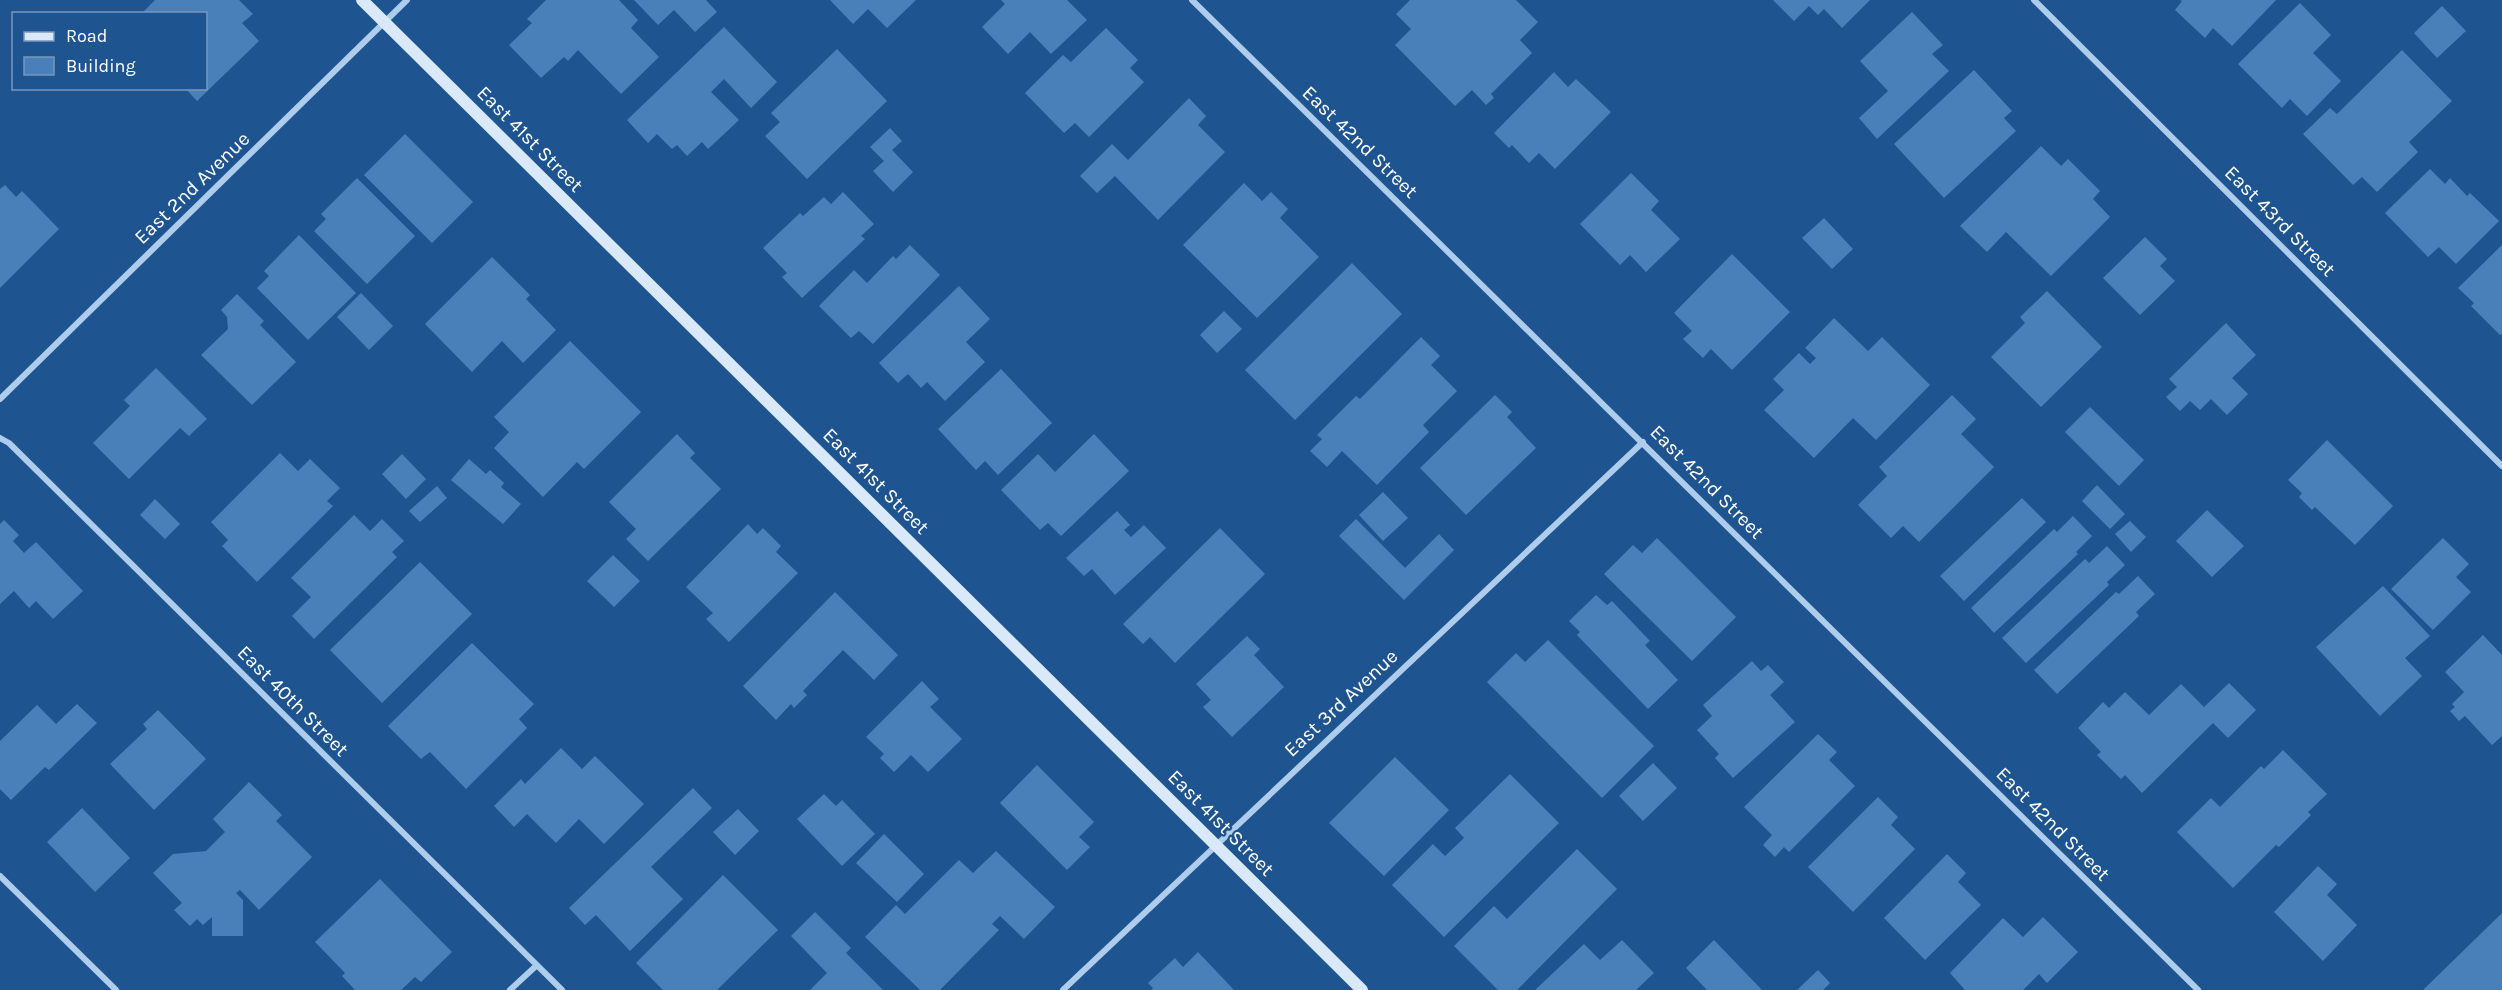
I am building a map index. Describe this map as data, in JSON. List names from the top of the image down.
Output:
{
  "streets": {
    "street": [
      "East 41st Street",
      "East 42nd Street",
      "East 2nd Avenue",
      "East 43rd Street",
      "East 40th Street",
      "East 3rd Avenue"
    ]
  },
  "crossings": [
    ["East 41st Street", "East 2nd Avenue"],
    ["East 41st Street", "East 3rd Avenue"],
    ["East 42nd Street", "East 3rd Avenue"]
  ],
  "legend": ["Road", "Building"]
}
